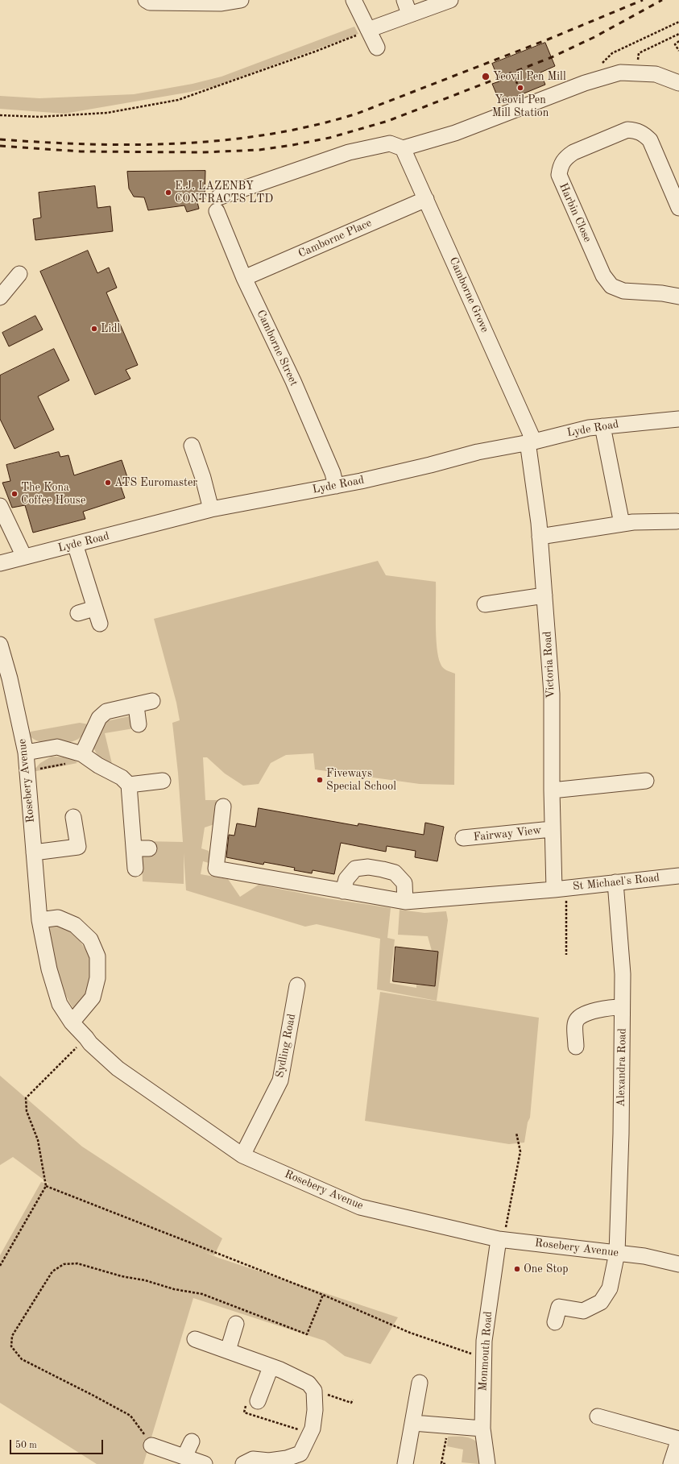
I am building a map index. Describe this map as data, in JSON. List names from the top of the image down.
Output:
{
  "streets": {
    "street": [
      "Harbin Close",
      "Camborne Place",
      "Camborne Grove",
      "Camborne Street",
      "Lyde Road",
      "Victoria Road",
      "Rosebery Avenue",
      "Fairway View",
      "St Michael's Road",
      "Sydling Road",
      "Alexandra Road",
      "Monmouth Road"
    ]
  },
  "crossings": [
    ["Camborne Place", "Camborne Grove"],
    ["Camborne Place", "Camborne Street"],
    ["Camborne Grove", "Camborne Street"],
    ["Camborne Grove", "Lyde Road"],
    ["Camborne Grove", "Victoria Road"],
    ["Camborne Street", "Lyde Road"],
    ["Lyde Road", "Victoria Road"],
    ["Victoria Road", "Fairway View"],
    ["Victoria Road", "St Michael's Road"],
    ["Rosebery Avenue", "Sydling Road"],
    ["Rosebery Avenue", "Alexandra Road"],
    ["Rosebery Avenue", "Monmouth Road"],
    ["St Michael's Road", "Alexandra Road"]
  ],
  "places": [
    "Yeovil Pen Mill",
    "Yeovil Pen Mill Station",
    "E.J. LAZENBY CONTRACTS LTD",
    "Lidl",
    "ATS Euromaster",
    "The Kona Coffee House",
    "Fiveways Special School",
    "One Stop"
  ],
  "scale_bar": "50 m"
}
